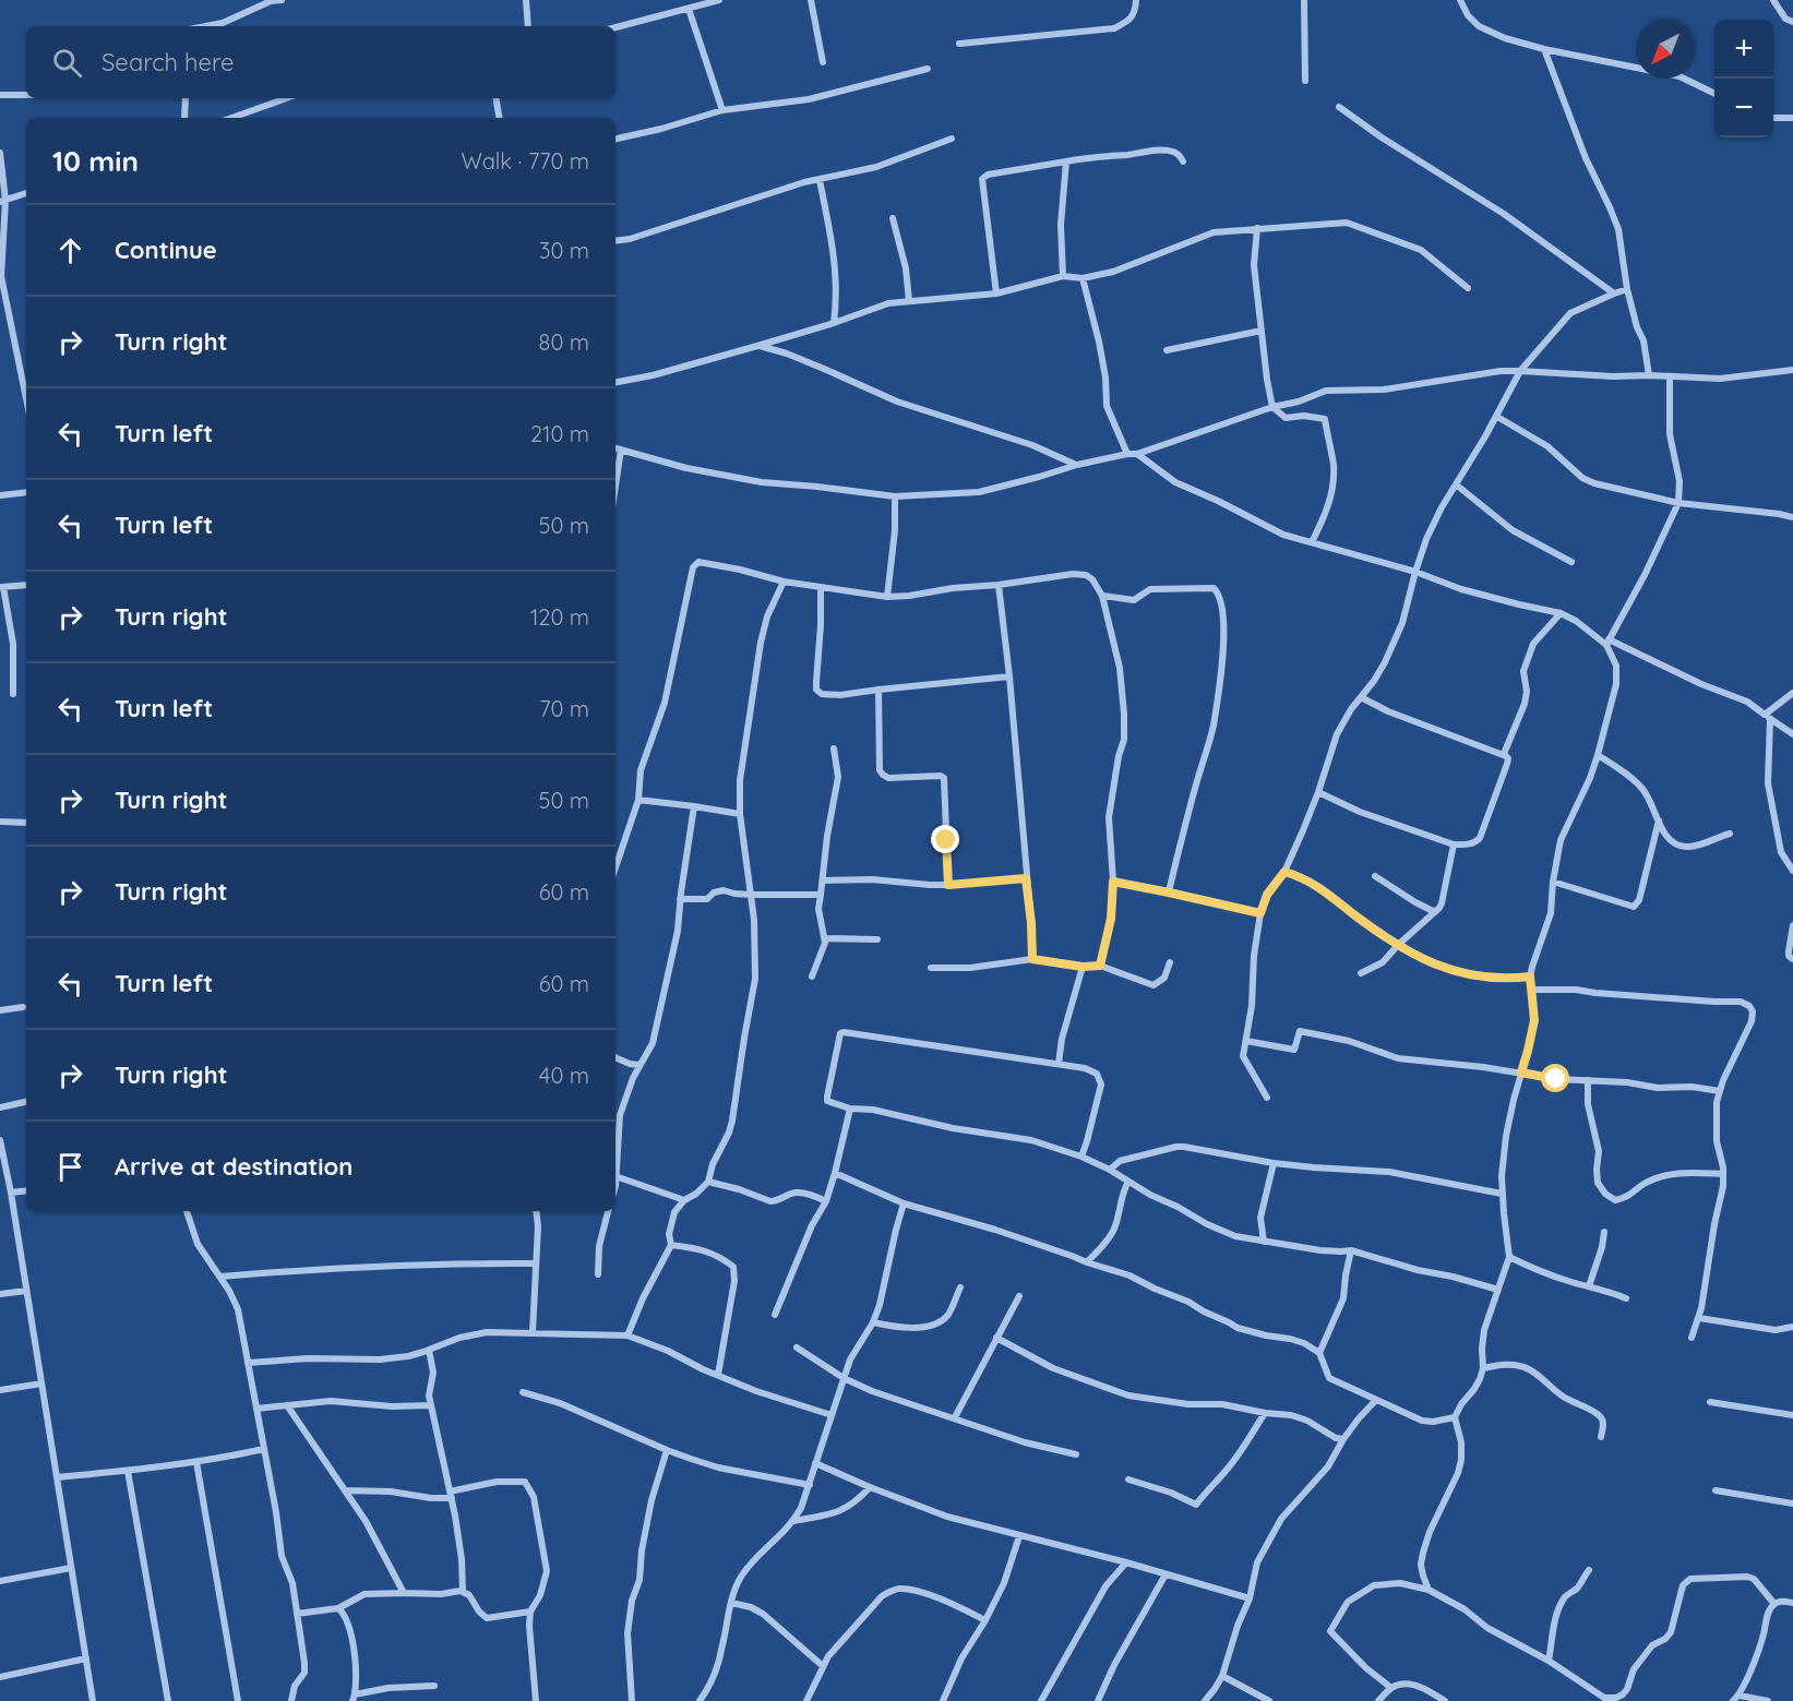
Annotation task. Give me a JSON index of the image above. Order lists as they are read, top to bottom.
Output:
{
  "north": "bottom left",
  "page": {
    "map_buttons": ["+", "−"],
    "search": "Search here",
    "heading": ["10 min", "Walk · 770 m"],
    "list": [
      ["Continue", "30 m"],
      ["Turn right", "80 m"],
      ["Turn left", "210 m"],
      ["Turn left", "50 m"],
      ["Turn right", "120 m"],
      ["Turn left", "70 m"],
      ["Turn right", "50 m"],
      ["Turn right", "60 m"],
      ["Turn left", "60 m"],
      ["Turn right", "40 m"],
      "Arrive at destination"
    ]
  }
}
